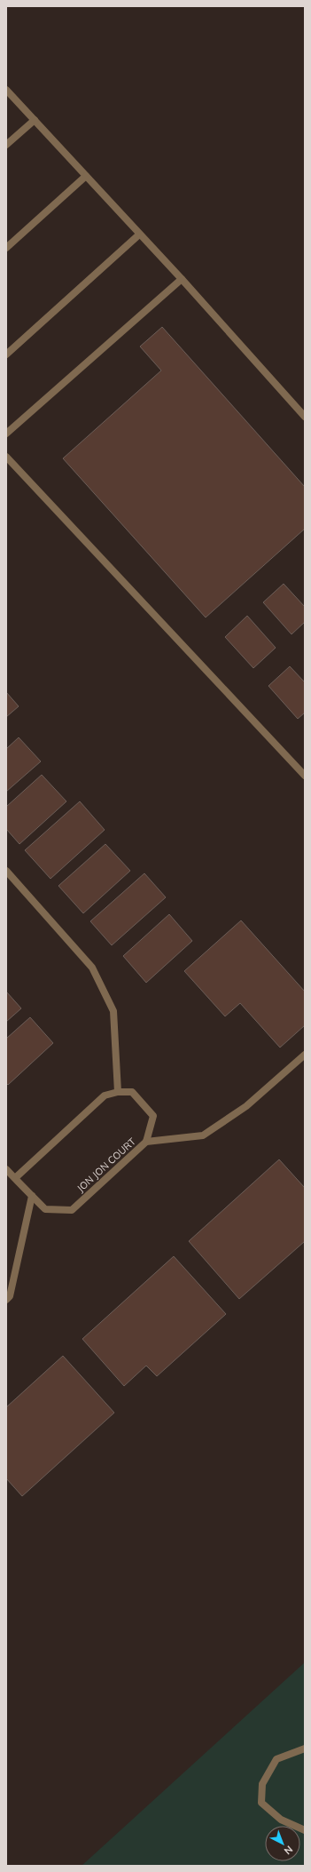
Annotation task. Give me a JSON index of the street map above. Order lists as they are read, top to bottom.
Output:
{
  "streets": {
    "street": ["JON JON COURT"]
  },
  "north": "bottom right"
}
